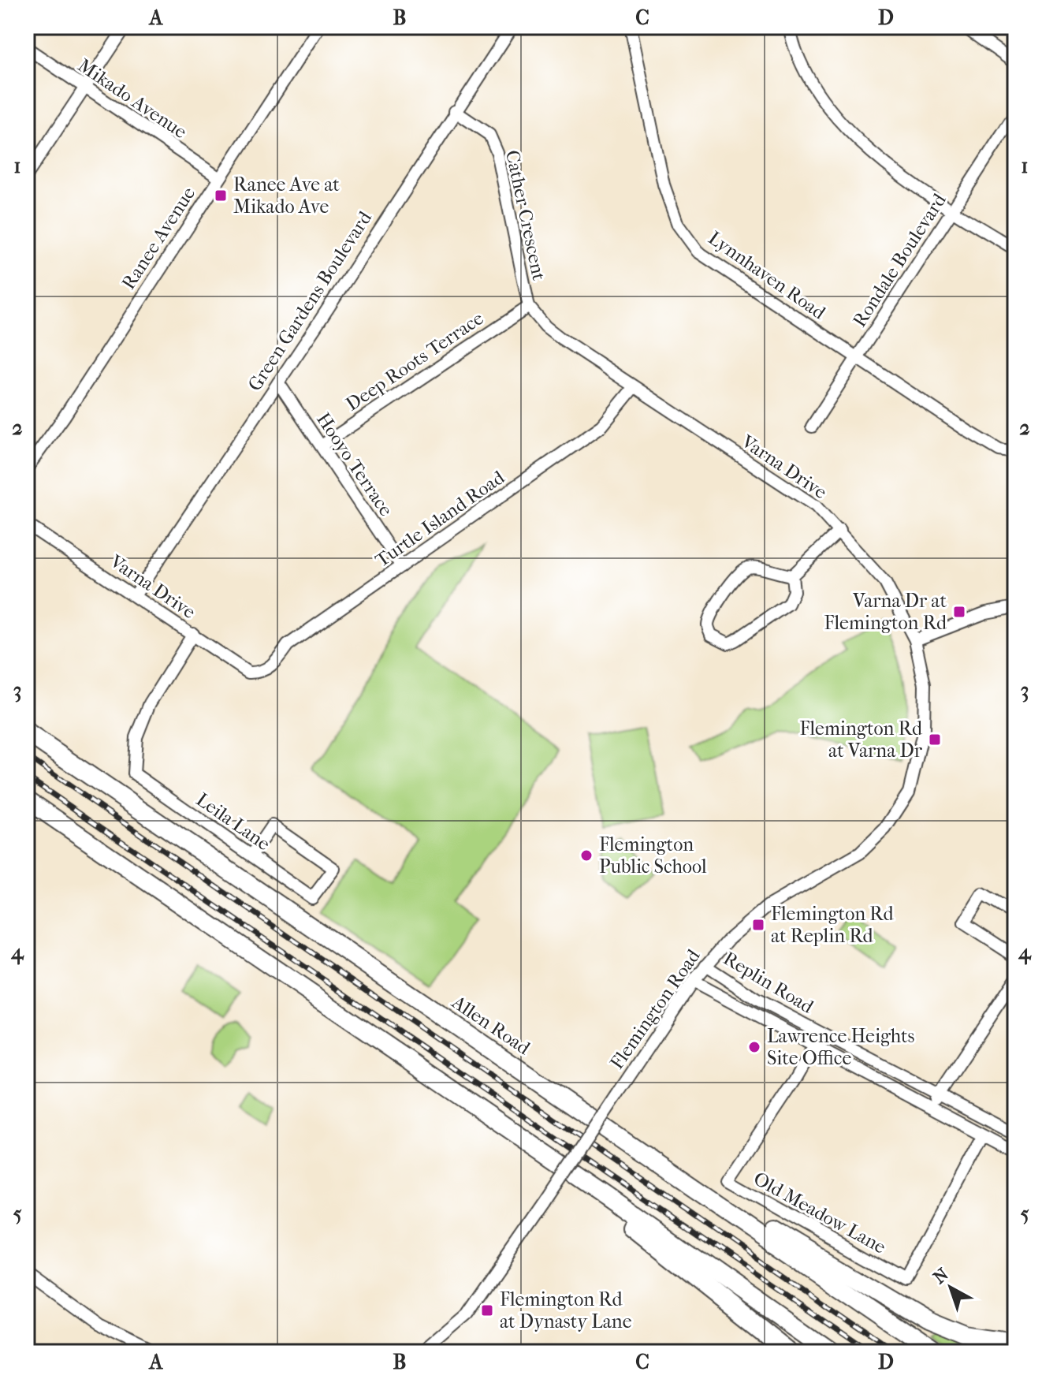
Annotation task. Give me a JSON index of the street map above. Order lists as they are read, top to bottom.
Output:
{
  "streets": {
    "highway": ["Allen Road"],
    "street": [
      "Mikado Avenue",
      "Cather Crescent",
      "Ranee Avenue",
      "Rondale Boulevard",
      "Lynnhaven Road",
      "Green Gardens Boulevard",
      "Deep Roots Terrace",
      "Hooyo Terrace",
      "Varna Drive",
      "Turtle Island Road",
      "Leila Lane",
      "Replin Road",
      "Flemington Road",
      "Old Meadow Lane"
    ]
  },
  "crossings": [
    ["Mikado Avenue", "Ranee Avenue"],
    ["Cather Crescent", "Green Gardens Boulevard"],
    ["Cather Crescent", "Deep Roots Terrace"],
    ["Cather Crescent", "Varna Drive"],
    ["Rondale Boulevard", "Lynnhaven Road"],
    ["Green Gardens Boulevard", "Hooyo Terrace"],
    ["Green Gardens Boulevard", "Varna Drive"],
    ["Deep Roots Terrace", "Hooyo Terrace"],
    ["Deep Roots Terrace", "Varna Drive"],
    ["Hooyo Terrace", "Turtle Island Road"],
    ["Varna Drive", "Turtle Island Road"],
    ["Varna Drive", "Leila Lane"],
    ["Varna Drive", "Flemington Road"],
    ["Replin Road", "Flemington Road"],
    ["Replin Road", "Old Meadow Lane"]
  ],
  "places": {
    "transit": [
      "Ranee Ave at Mikado Ave",
      "Varna Dr at Flemington Rd",
      "Flemington Rd at Varna Dr",
      "Flemington Rd at Replin Rd",
      "Flemington Rd at Dynasty Lane"
    ],
    "other": ["Flemington Public School", "Lawrence Heights Site Office"]
  },
  "north": "top left",
  "grid": {
    "columns": [
      "A",
      "B",
      "C",
      "D"
    ],
    "rows": [
      "1",
      "2",
      "3",
      "4",
      "5"
    ]
  }
}
